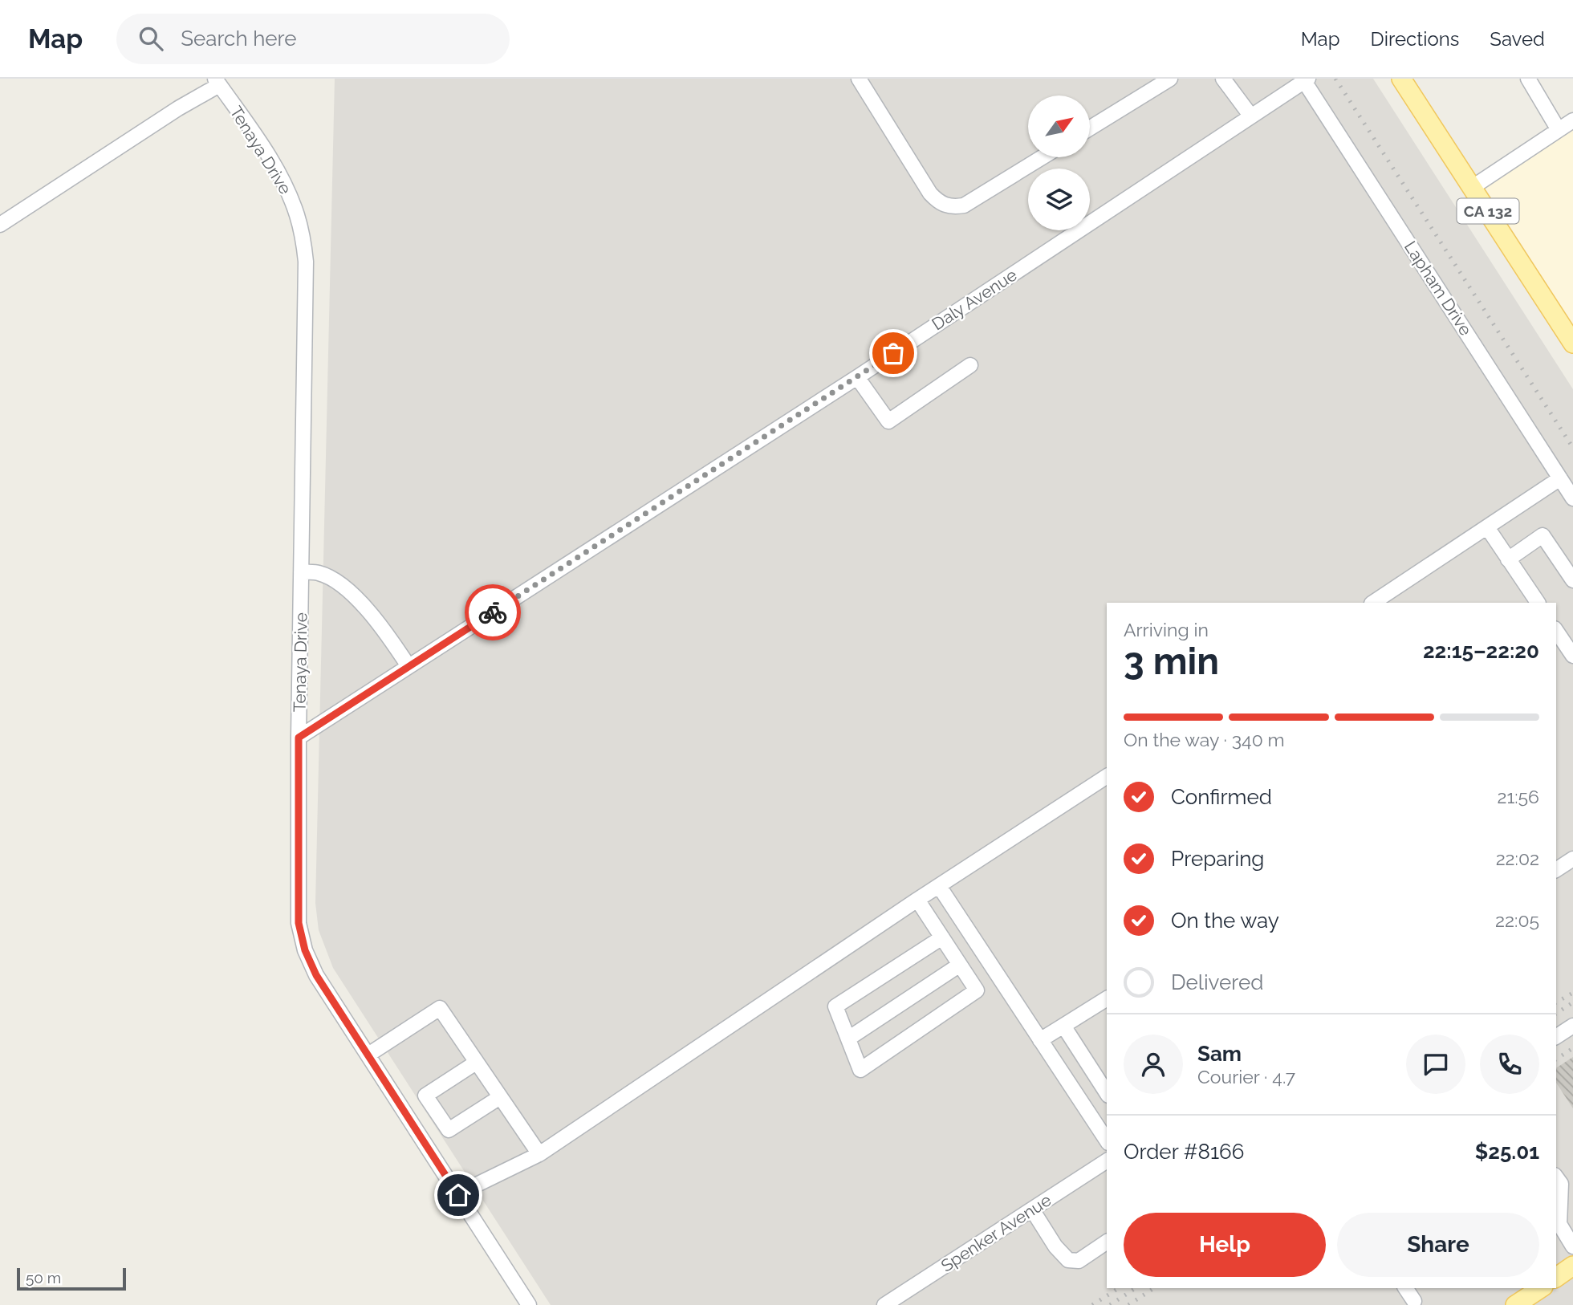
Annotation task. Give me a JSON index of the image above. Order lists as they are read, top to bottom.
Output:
{
  "streets": {
    "main road": ["CA 132"],
    "street": [
      "Tenaya Drive",
      "Lapham Drive",
      "Daly Avenue",
      "Spenker Avenue"
    ]
  },
  "crossings": [
    ["Tenaya Drive", "Daly Avenue"],
    ["Lapham Drive", "Daly Avenue"]
  ],
  "scale_bar": "50 m",
  "north": "top right",
  "page": {
    "header": "Map",
    "search": "Search here",
    "nav": ["Map", "Directions", "Saved"],
    "heading": ["3 min", "Arriving in", "22:15–22:20"],
    "panel": [
      "Sam",
      "Courier · 4.7",
      "Order #8166",
      "$25.01"
    ],
    "bar": "On the way · 340 m",
    "list": [
      ["Confirmed", "21:56"],
      ["Preparing", "22:02"],
      ["On the way", "22:05"],
      "Delivered"
    ],
    "buttons": ["Help", "Share"],
    "scale": "50 m"
  }
}
